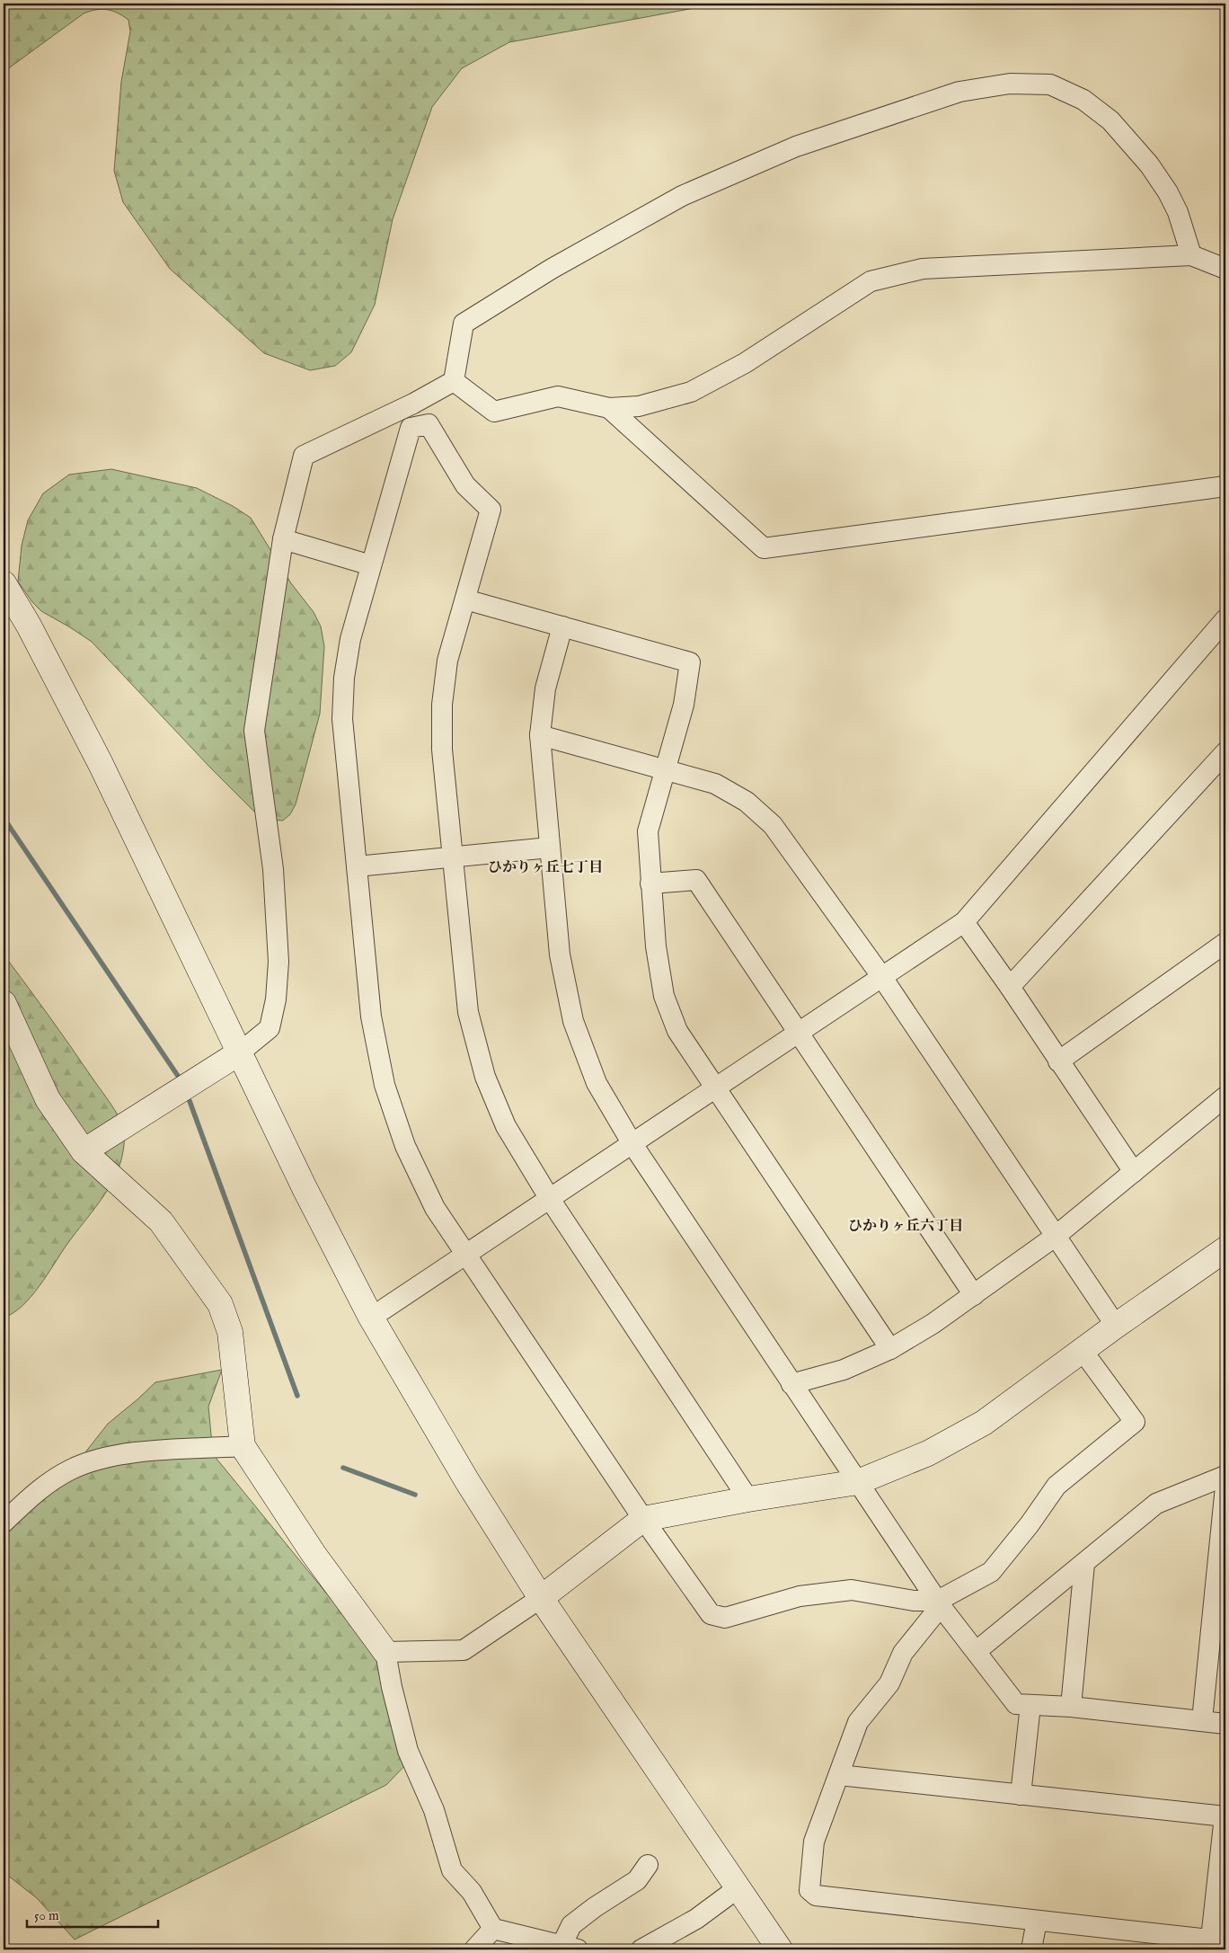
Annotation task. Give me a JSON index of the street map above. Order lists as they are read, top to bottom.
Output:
{
  "districts": ["ひかりヶ丘七丁目", "ひかりヶ丘六丁目"],
  "scale_bar": "50 m"
}
